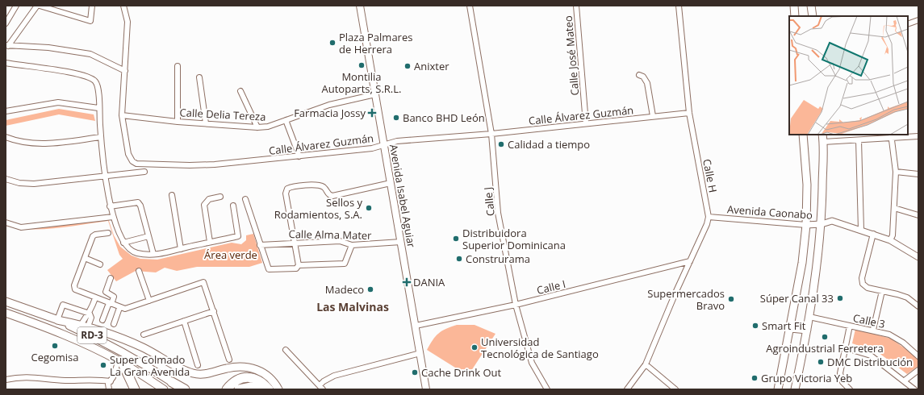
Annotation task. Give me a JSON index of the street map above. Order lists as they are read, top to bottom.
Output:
{
  "streets": {
    "main road": ["Avenida Isabel Aguiar", "RD-3"],
    "street": [
      "Calle José Mateo",
      "Calle Delia Tereza",
      "Calle Álvarez Guzmán",
      "Calle H",
      "Calle J",
      "Avenida Caonabo",
      "Calle Alma Mater",
      "Calle I",
      "Calle 3"
    ]
  },
  "crossings": [
    ["Calle José Mateo", "Calle Álvarez Guzmán"],
    ["Calle Delia Tereza", "Calle Álvarez Guzmán"],
    ["Calle Delia Tereza", "Avenida Isabel Aguiar"],
    ["Calle Álvarez Guzmán", "Calle H"],
    ["Calle Álvarez Guzmán", "Avenida Isabel Aguiar"],
    ["Calle Álvarez Guzmán", "Calle J"],
    ["Calle H", "Avenida Caonabo"],
    ["Calle H", "Calle I"],
    ["Avenida Isabel Aguiar", "Calle Alma Mater"],
    ["Avenida Isabel Aguiar", "Calle I"],
    ["Calle J", "Calle I"]
  ],
  "districts": ["Las Malvinas"],
  "parks": ["Área verde"],
  "places": {
    "other": [
      "Plaza Palmares de Herrera",
      "Montilia Autoparts, S.R.L.",
      "Anixter",
      "Banco BHD León",
      "Calidad a tiempo",
      "Sellos y Rodamientos, S.A.",
      "Distribuidora Superior Dominicana",
      "Construrama",
      "Madeco",
      "Súper Canal 33",
      "Supermercados Bravo",
      "Smart Fit",
      "Agroindustrial Ferretera",
      "Cegomisa",
      "Universidad Tecnológica de Santiago",
      "DMC Distribución",
      "Super Colmado La Gran Avenida",
      "Cache Drink Out",
      "Grupo Victoria Yeb"
    ],
    "health": ["Farmacia Jossy", "DANIA"]
  }
}
